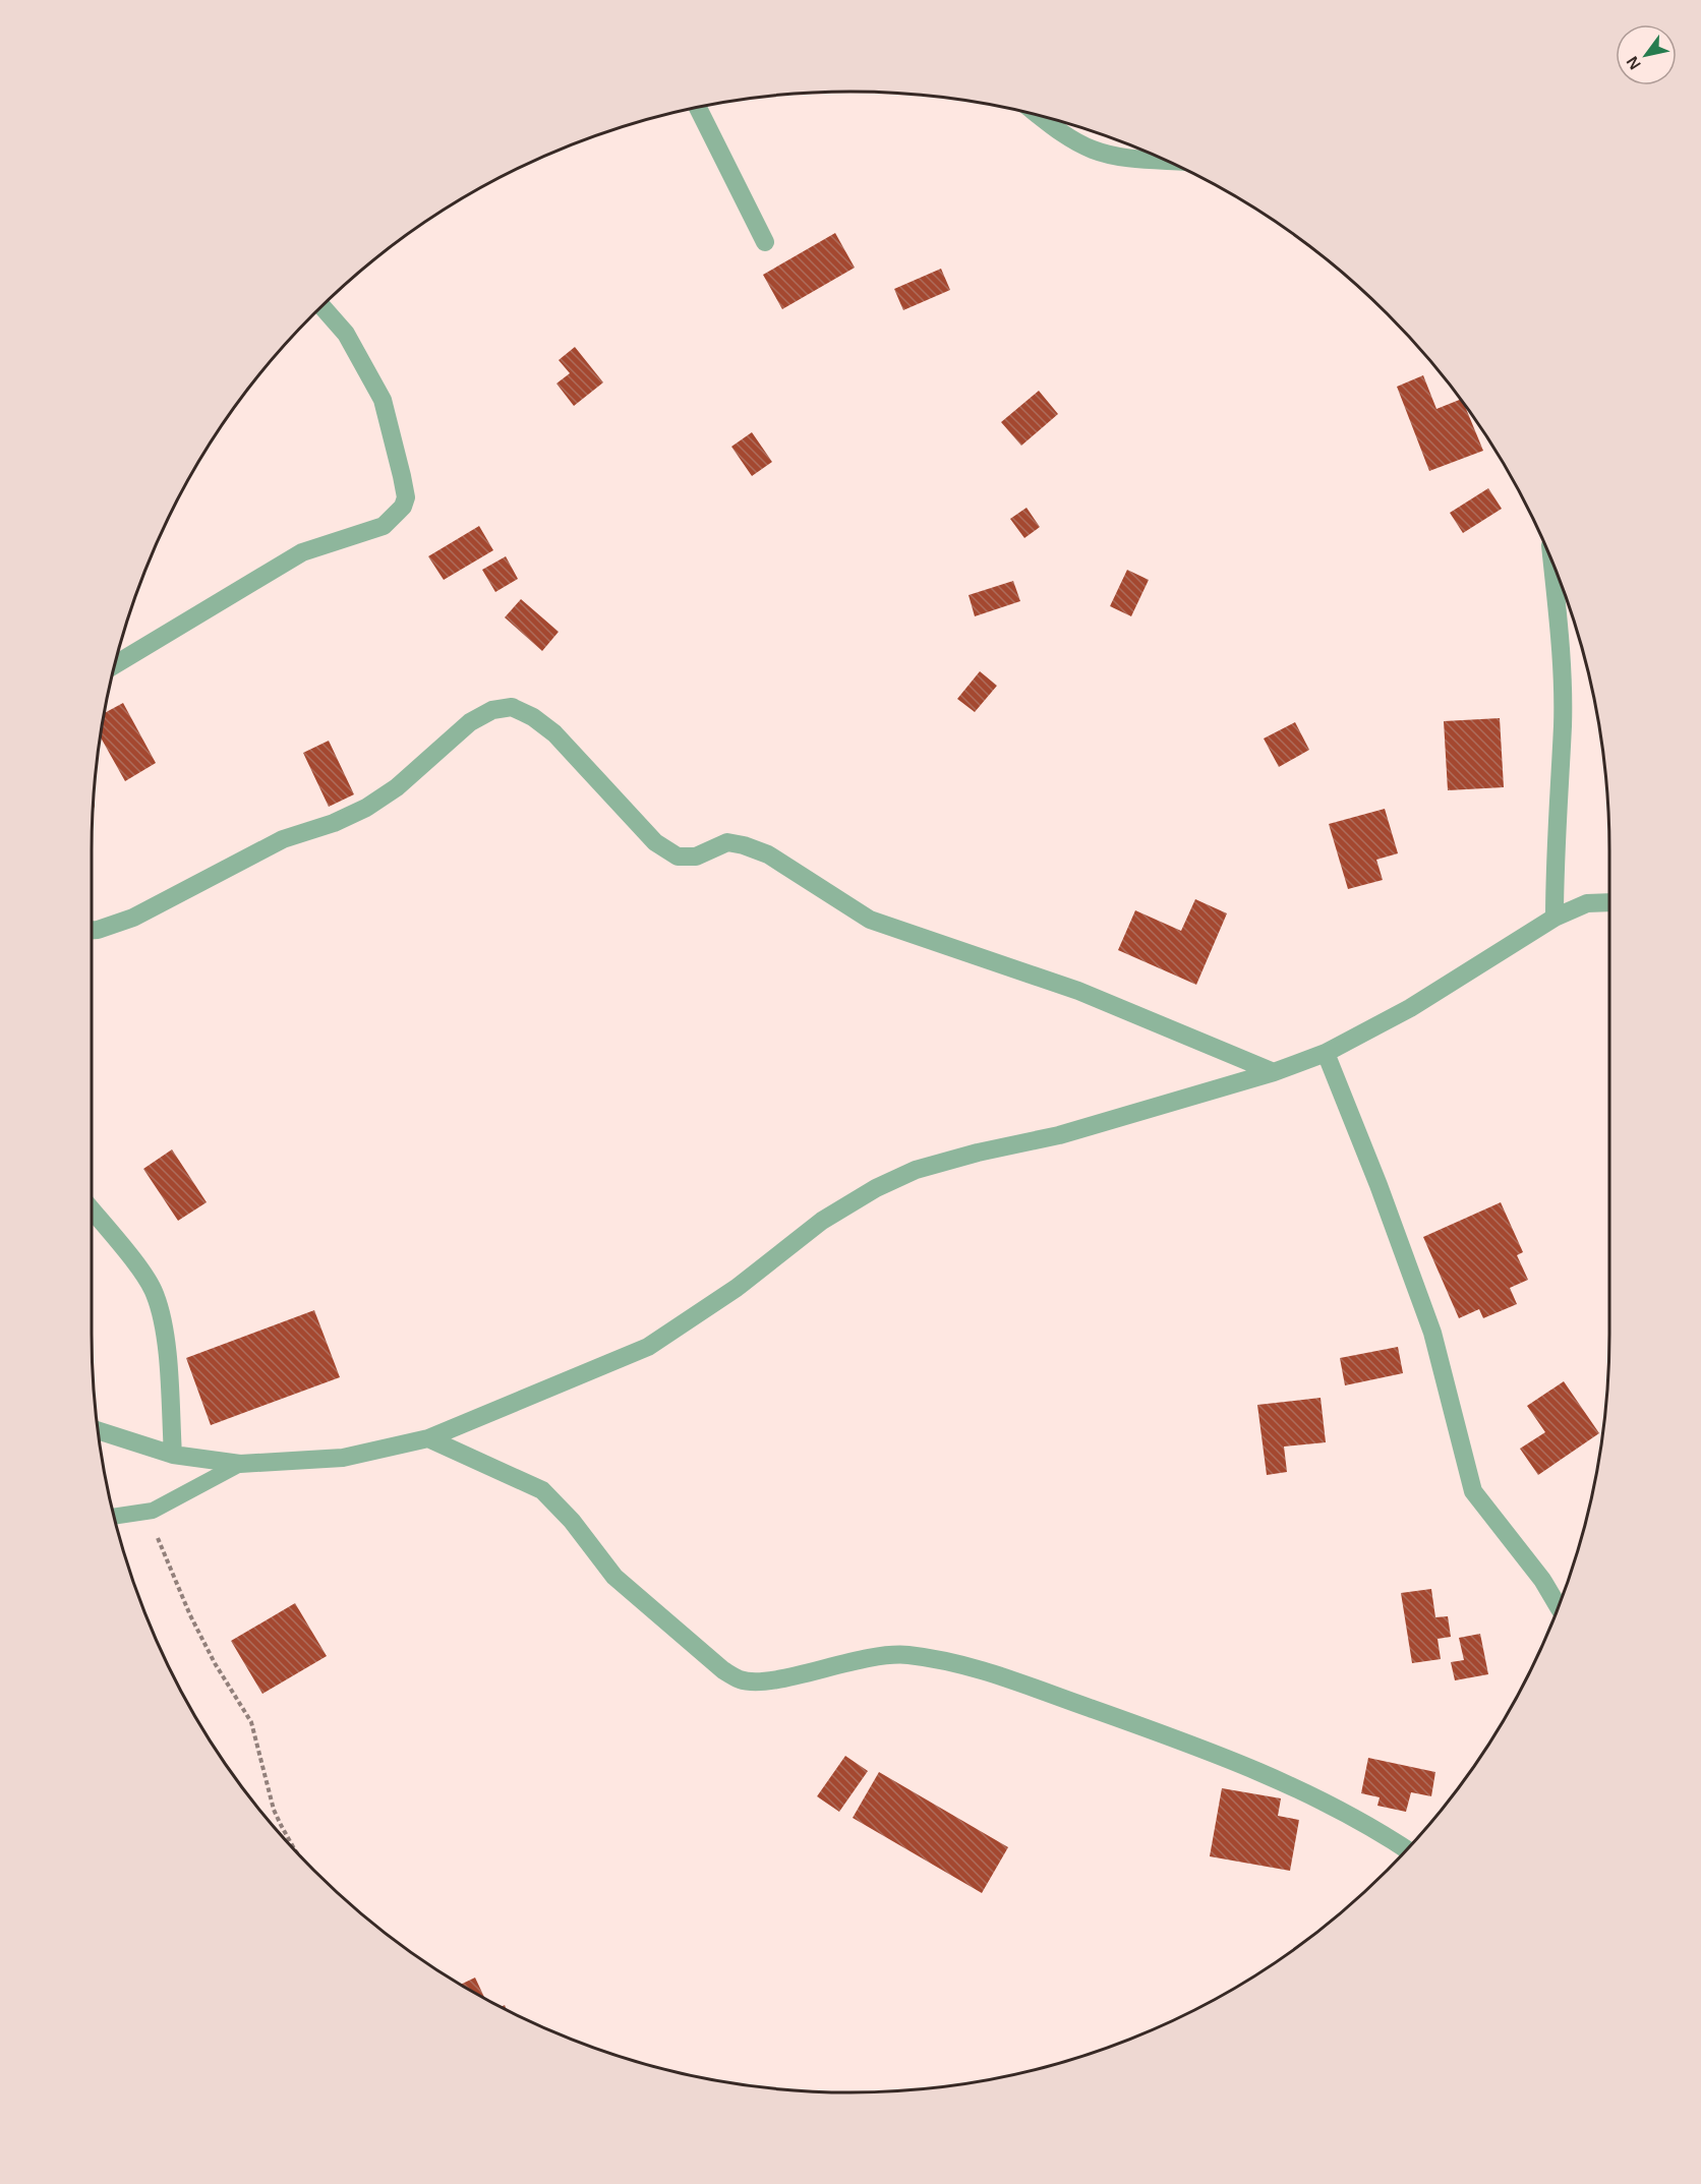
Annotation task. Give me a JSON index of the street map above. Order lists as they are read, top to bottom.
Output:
{
  "north": "bottom left"
}
